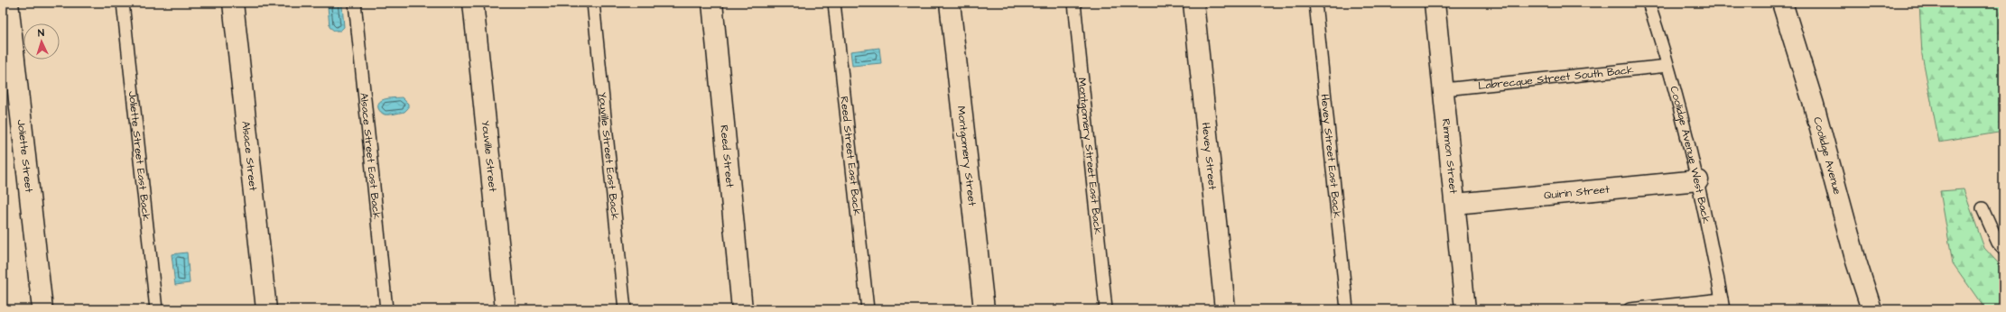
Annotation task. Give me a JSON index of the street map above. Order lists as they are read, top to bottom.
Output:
{
  "streets": {
    "street": [
      "Joliette Street",
      "Alsace Street",
      "Youville Street",
      "Reed Street",
      "Montgomery Street",
      "Hevey Street",
      "Rimmon Street",
      "Coolidge Avenue",
      "Quirin Street"
    ],
    "lane": [
      "Labrecque Street South Back",
      "Coolidge Avenue West Back",
      "Joliette Street East Back",
      "Alsace Street East Back",
      "Youville Street East Back",
      "Reed Street East Back",
      "Montgomery Street East Back",
      "Hevey Street East Back"
    ]
  },
  "crossings": [
    ["Labrecque Street South Back", "Coolidge Avenue West Back"],
    ["Labrecque Street South Back", "Rimmon Street"],
    ["Coolidge Avenue West Back", "Quirin Street"],
    ["Rimmon Street", "Quirin Street"]
  ],
  "north": "top"
}
